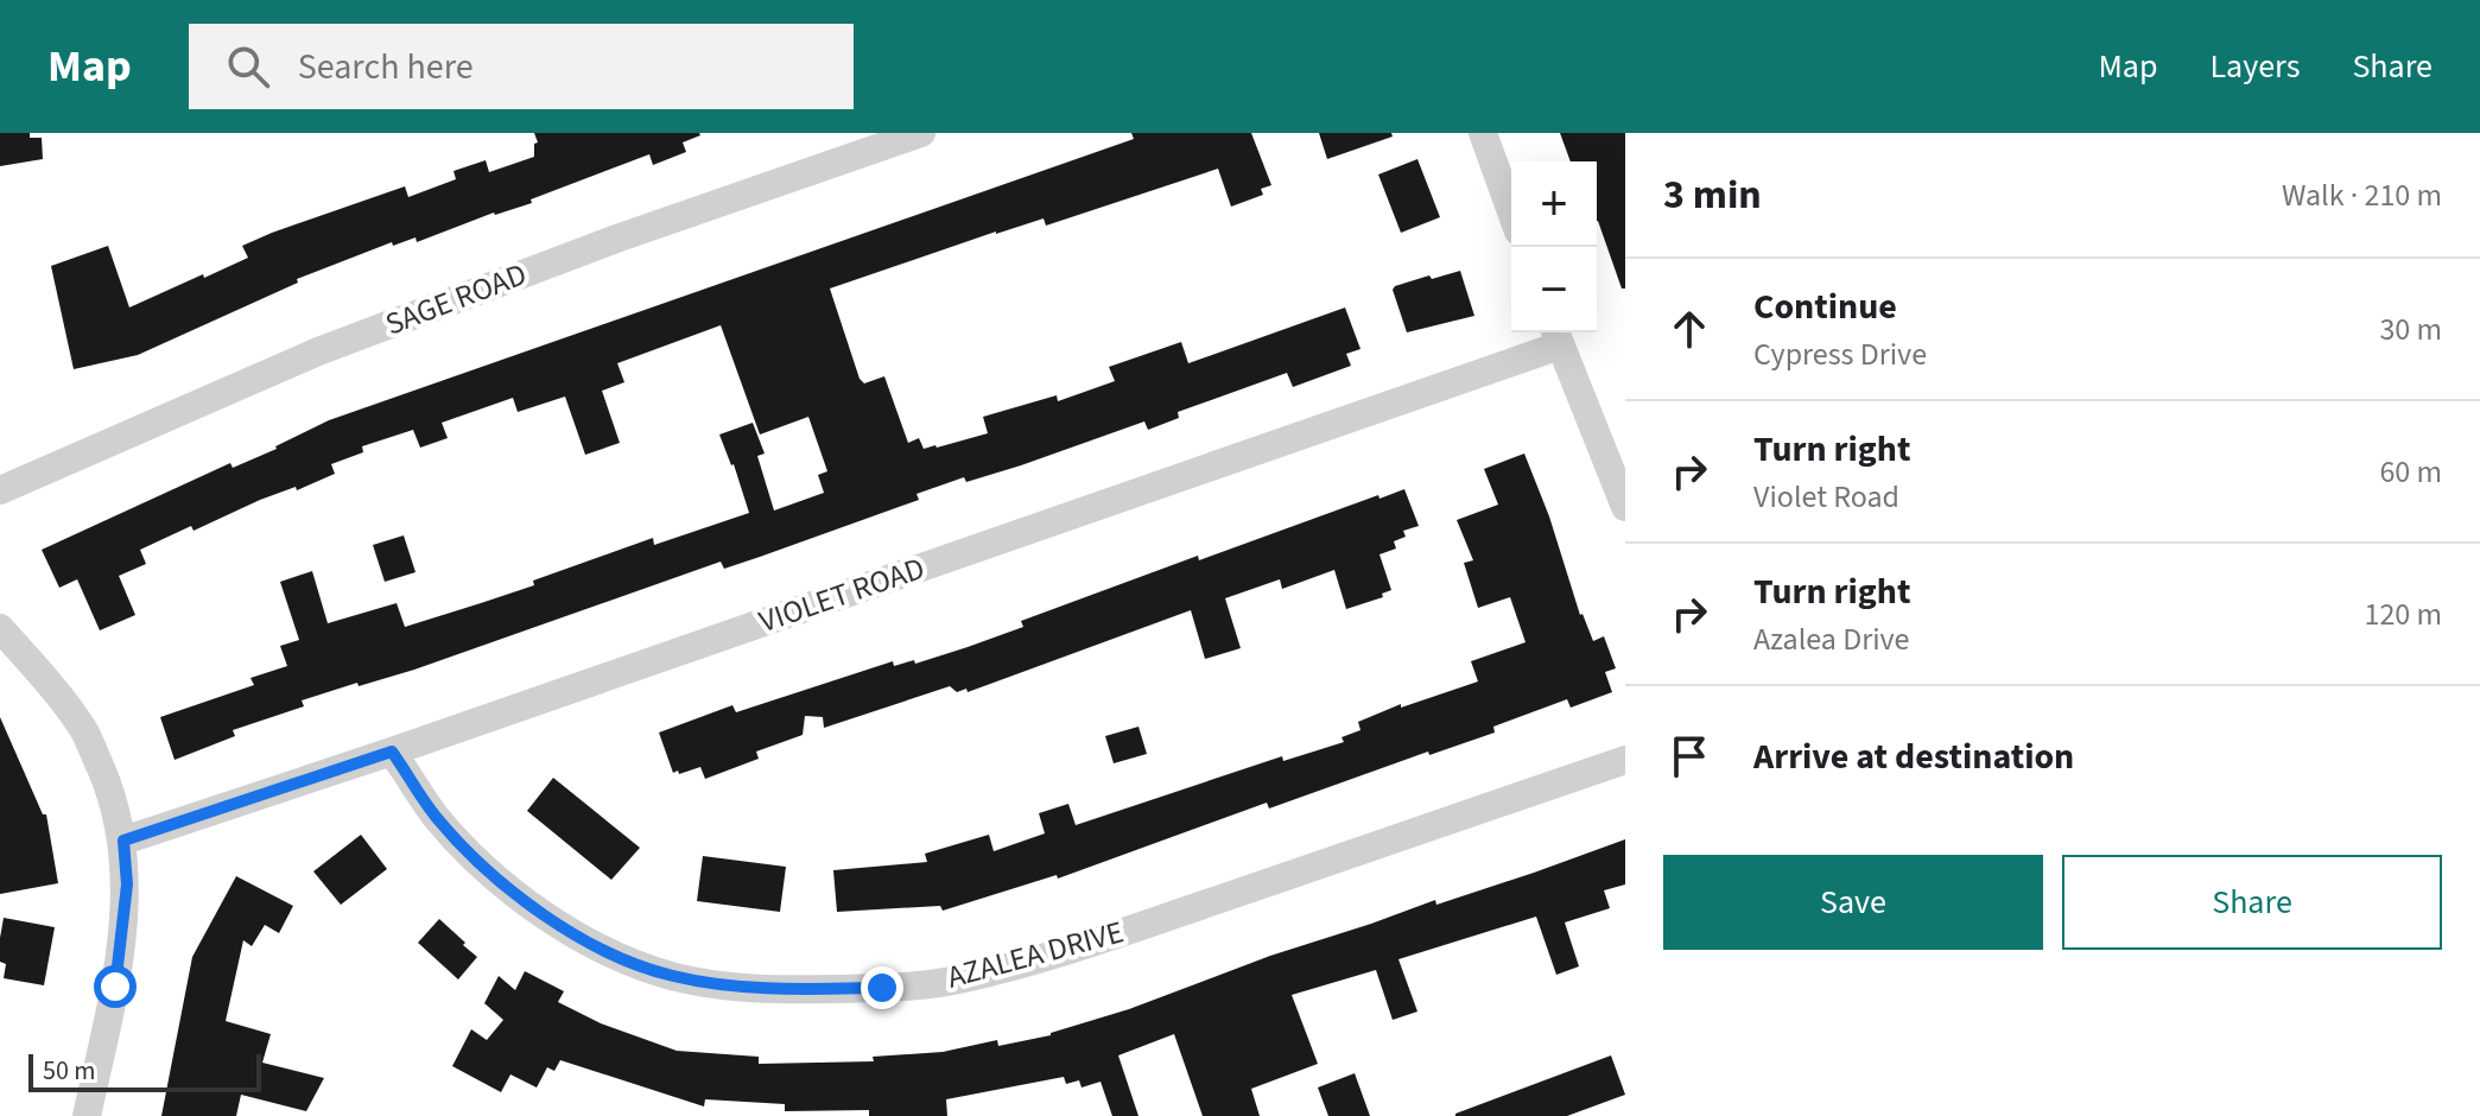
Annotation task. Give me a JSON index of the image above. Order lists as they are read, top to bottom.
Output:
{
  "streets": {
    "street": ["SAGE ROAD", "VIOLET ROAD", "AZALEA DRIVE"]
  },
  "crossings": [
    ["VIOLET ROAD", "AZALEA DRIVE"]
  ],
  "scale_bar": "50 m",
  "page": {
    "header": "Map",
    "search": "Search here",
    "nav": ["Map", "Layers", "Share"],
    "heading": ["3 min", "Walk · 210 m"],
    "map_buttons": ["+", "−"],
    "list": [
      ["Continue", "Cypress Drive", "30 m"],
      ["Turn right", "Violet Road", "60 m"],
      ["Turn right", "Azalea Drive", "120 m"],
      "Arrive at destination"
    ],
    "buttons": ["Save", "Share"],
    "scale": "50 m"
  }
}
